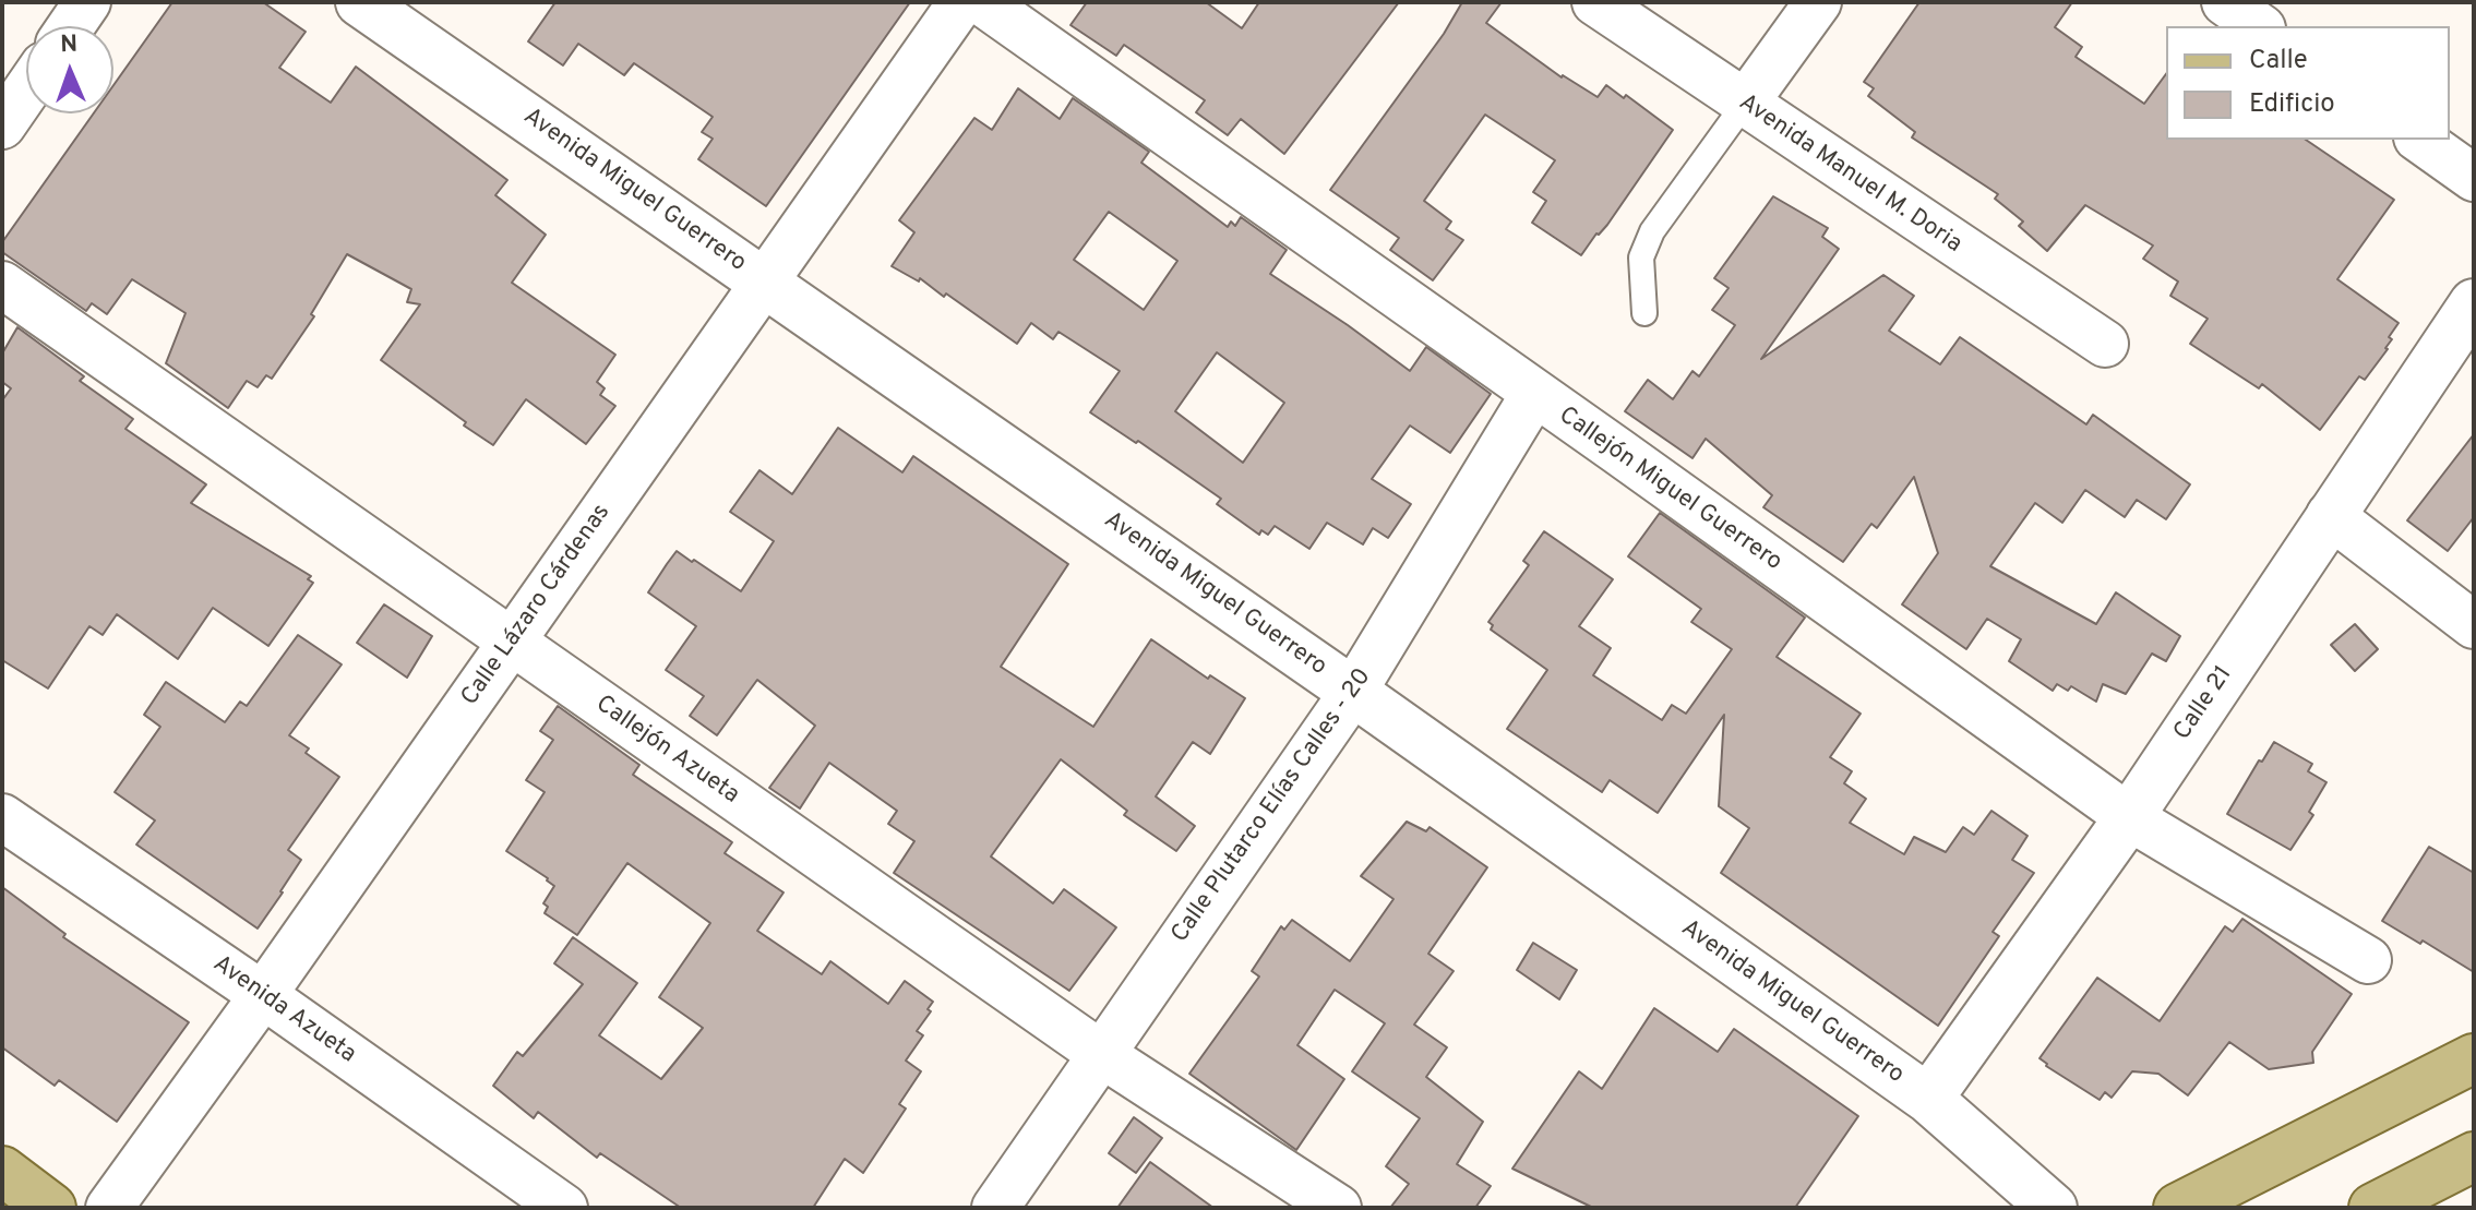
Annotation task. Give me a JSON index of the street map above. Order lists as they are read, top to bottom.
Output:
{
  "streets": {
    "street": [
      "Avenida Manuel M. Doria",
      "Avenida Miguel Guerrero",
      "Callejón Miguel Guerrero",
      "Calle Lázaro Cárdenas",
      "Calle 21",
      "Callejón Azueta",
      "Calle Plutarco Elías Calles - 20",
      "Avenida Azueta"
    ]
  },
  "crossings": [
    ["Avenida Miguel Guerrero", "Calle Lázaro Cárdenas"],
    ["Avenida Miguel Guerrero", "Calle 21"],
    ["Avenida Miguel Guerrero", "Calle Plutarco Elías Calles - 20"],
    ["Callejón Miguel Guerrero", "Calle 21"],
    ["Callejón Miguel Guerrero", "Calle Plutarco Elías Calles - 20"],
    ["Calle Lázaro Cárdenas", "Callejón Azueta"],
    ["Calle Lázaro Cárdenas", "Avenida Azueta"],
    ["Callejón Azueta", "Calle Plutarco Elías Calles - 20"]
  ],
  "legend": ["Calle", "Edificio"],
  "north": "top"
}
